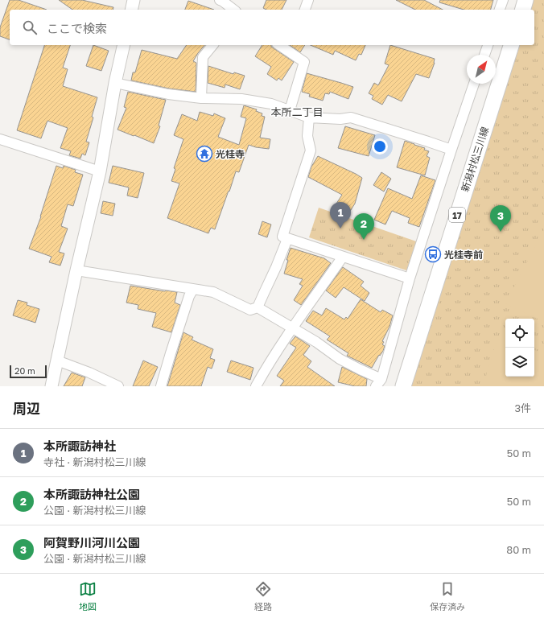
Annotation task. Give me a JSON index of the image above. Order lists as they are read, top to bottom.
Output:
{
  "streets": {
    "main road": ["新潟村松三川線", "17"]
  },
  "districts": ["本所二丁目"],
  "places": {
    "temple": ["光桂寺"],
    "bus stop": ["光桂寺前"]
  },
  "scale_bar": "20 m",
  "north": "top right",
  "page": {
    "search": "ここで検索",
    "pins": ["1", "3", "2"],
    "scale": "20 m",
    "heading": ["周辺", "3件"],
    "list": [
      {
        "mark": "1",
        "name": "本所諏訪神社",
        "note": "寺社 · 新潟村松三川線",
        "value": "50 m"
      },
      {
        "mark": "2",
        "name": "本所諏訪神社公園",
        "note": "公園 · 新潟村松三川線",
        "value": "50 m"
      },
      {
        "mark": "3",
        "name": "阿賀野川河川公園",
        "note": "公園 · 新潟村松三川線",
        "value": "80 m"
      }
    ],
    "nav": ["地図", "経路", "保存済み"]
  }
}
